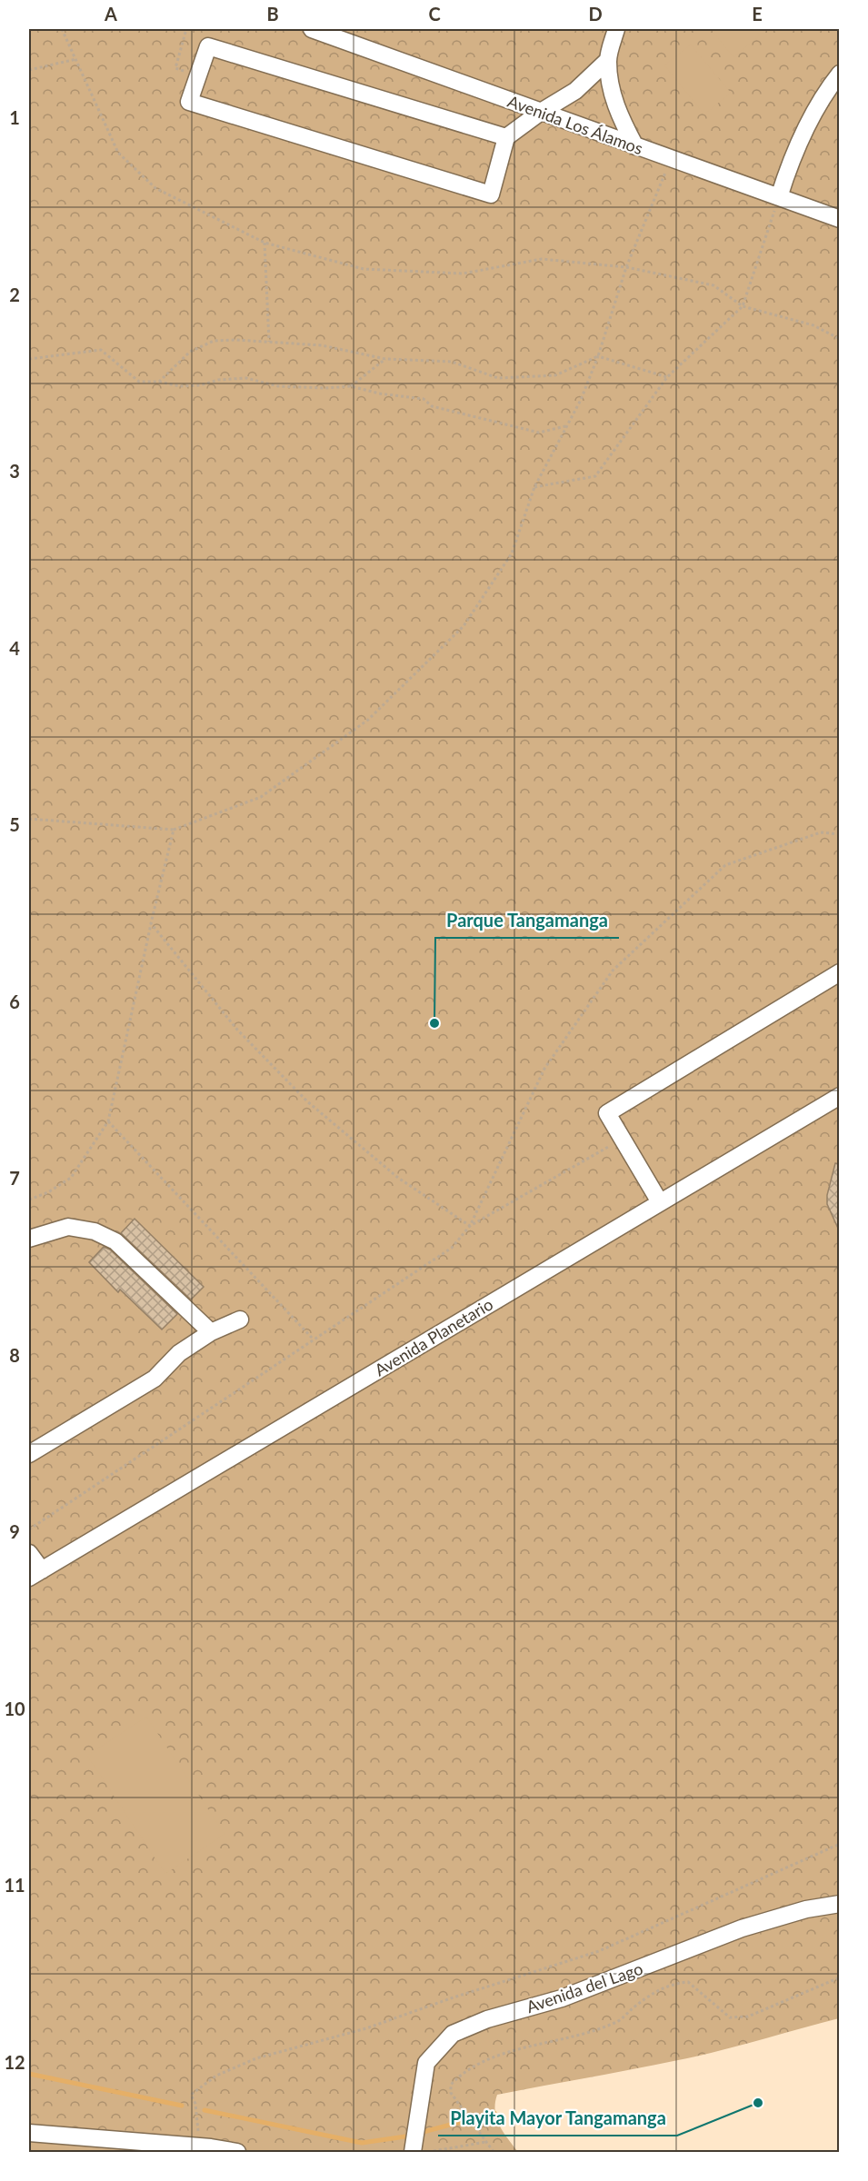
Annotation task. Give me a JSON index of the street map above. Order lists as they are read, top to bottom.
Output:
{
  "streets": {
    "street": ["Avenida Los Álamos", "Avenida Planetario", "Avenida del Lago"]
  },
  "places": ["Parque Tangamanga", "Playita Mayor Tangamanga"],
  "grid": {
    "columns": [
      "A",
      "B",
      "C",
      "D",
      "E"
    ],
    "rows": [
      "1",
      "2",
      "3",
      "4",
      "5",
      "6",
      "7",
      "8",
      "9",
      "10",
      "11",
      "12"
    ]
  }
}
